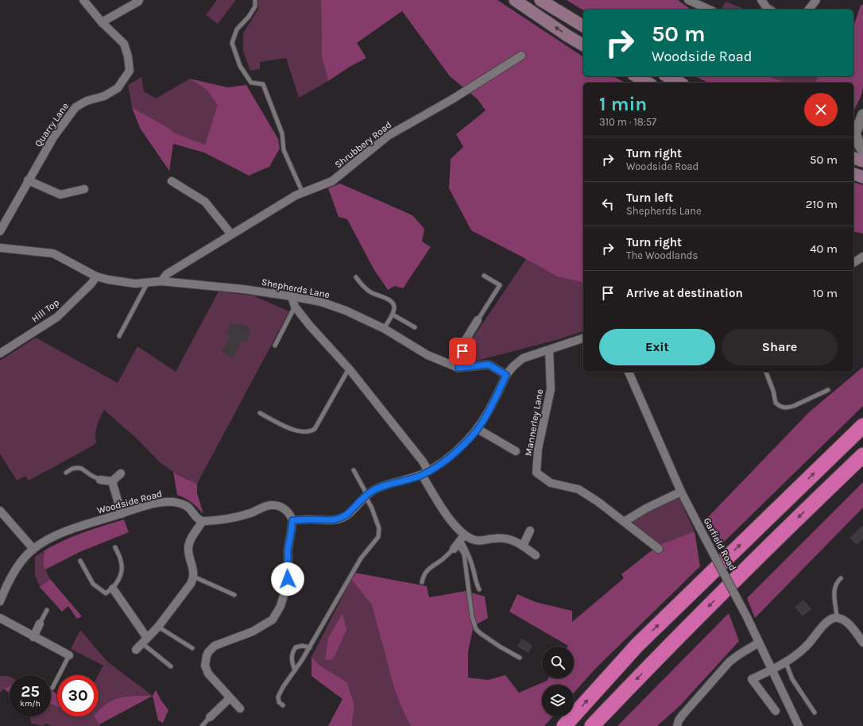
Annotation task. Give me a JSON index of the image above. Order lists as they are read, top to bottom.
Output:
{
  "streets": {
    "street": [
      "Quarry Lane",
      "Shrubbery Road",
      "Shepherds Lane",
      "Hill Top",
      "Mannerley Lane",
      "Woodside Road",
      "Garfield Road"
    ]
  },
  "crossings": [
    ["Shrubbery Road", "Shepherds Lane"],
    ["Shepherds Lane", "Hill Top"]
  ],
  "page": {
    "turn": ["50 m", "Woodside Road"],
    "heading": ["1 min", "310 m · 18:57"],
    "list": [
      {
        "name": "Turn right",
        "note": "Woodside Road",
        "value": "50 m"
      },
      {
        "name": "Turn left",
        "note": "Shepherds Lane",
        "value": "210 m"
      },
      {
        "name": "Turn right",
        "note": "The Woodlands",
        "value": "40 m"
      },
      {
        "name": "Arrive at destination",
        "value": "10 m"
      }
    ],
    "buttons": ["Exit", "Share"],
    "speed": "25 km/h",
    "limit": "30"
  }
}
